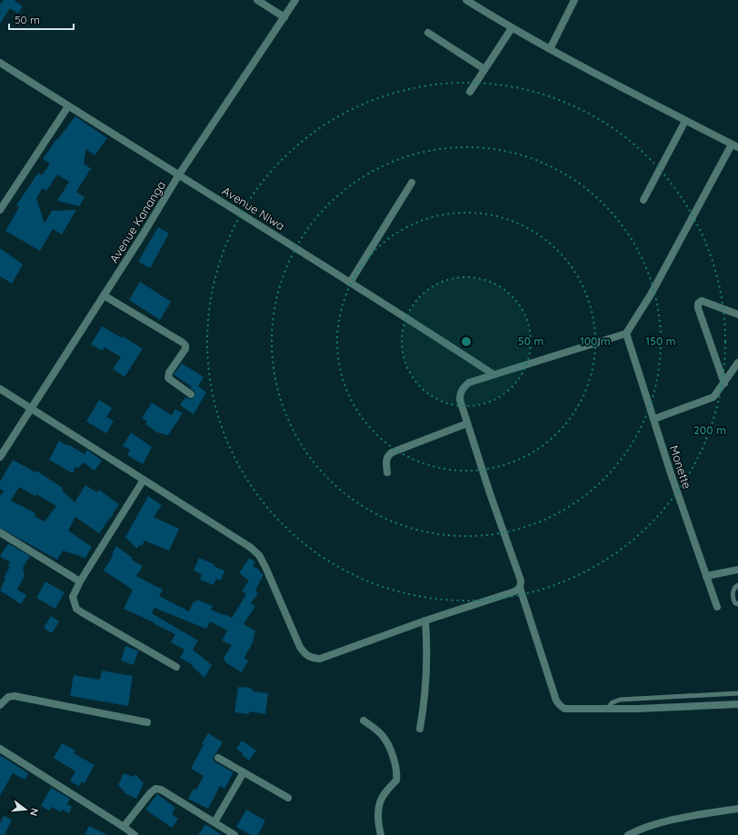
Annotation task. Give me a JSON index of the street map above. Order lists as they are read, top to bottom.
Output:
{
  "streets": {
    "street": ["Avenue Niwa", "Avenue Kananga", "Monette"]
  },
  "crossings": [
    ["Avenue Niwa", "Avenue Kananga"]
  ],
  "scale_bar": "50 m",
  "north": "right",
  "rings": [
    "50 m",
    "100 m",
    "150 m",
    "200 m"
  ]
}
